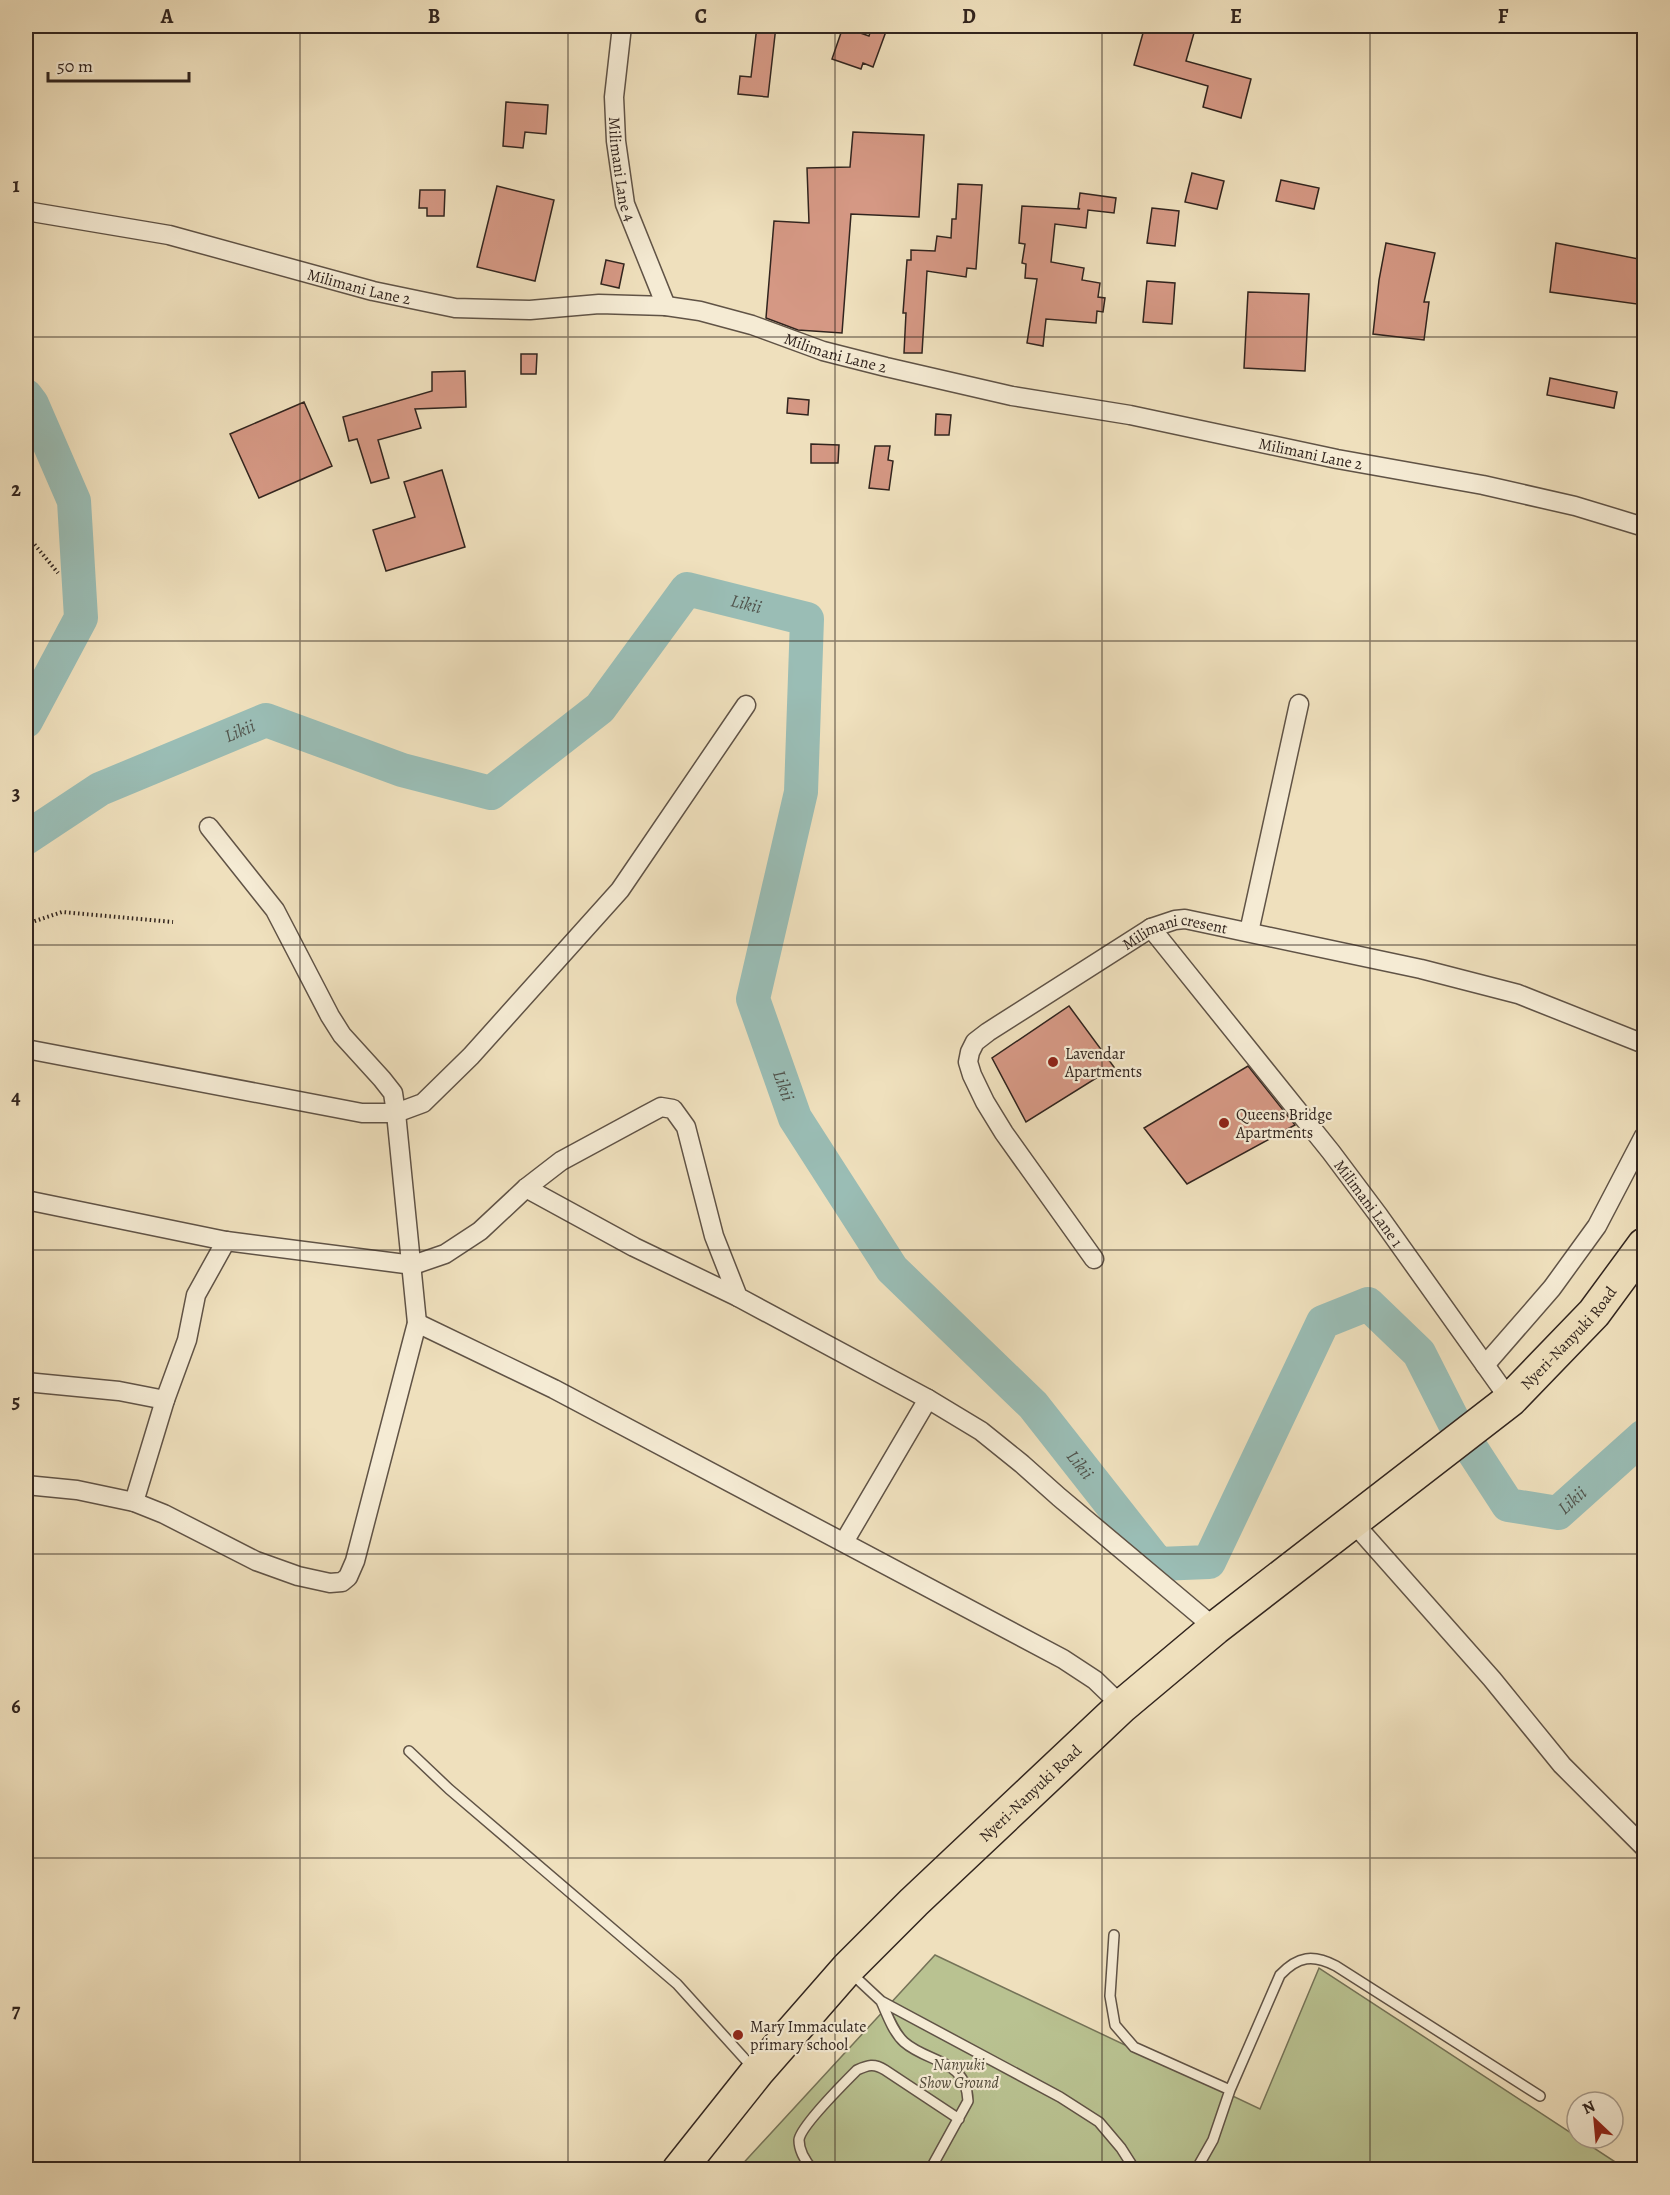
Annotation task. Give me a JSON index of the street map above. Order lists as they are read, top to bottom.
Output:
{
  "streets": {
    "highway": ["Nyeri-Nanyuki Road"],
    "street": [
      "Milimani Lane 4",
      "Milimani Lane 2",
      "Milimani cresent",
      "Milimani Lane 1"
    ]
  },
  "crossings": [
    ["Milimani Lane 4", "Milimani Lane 2"],
    ["Milimani cresent", "Milimani Lane 1"],
    ["Milimani Lane 1", "Nyeri-Nanyuki Road"]
  ],
  "water": ["Likii"],
  "parks": ["Nanyuki Show Ground"],
  "places": ["Lavendar Apartments", "Queens Bridge Apartments", "Mary Immaculate primary school"],
  "scale_bar": "50 m",
  "north": "top left",
  "grid": {
    "columns": [
      "A",
      "B",
      "C",
      "D",
      "E",
      "F"
    ],
    "rows": [
      "1",
      "2",
      "3",
      "4",
      "5",
      "6",
      "7"
    ]
  }
}
